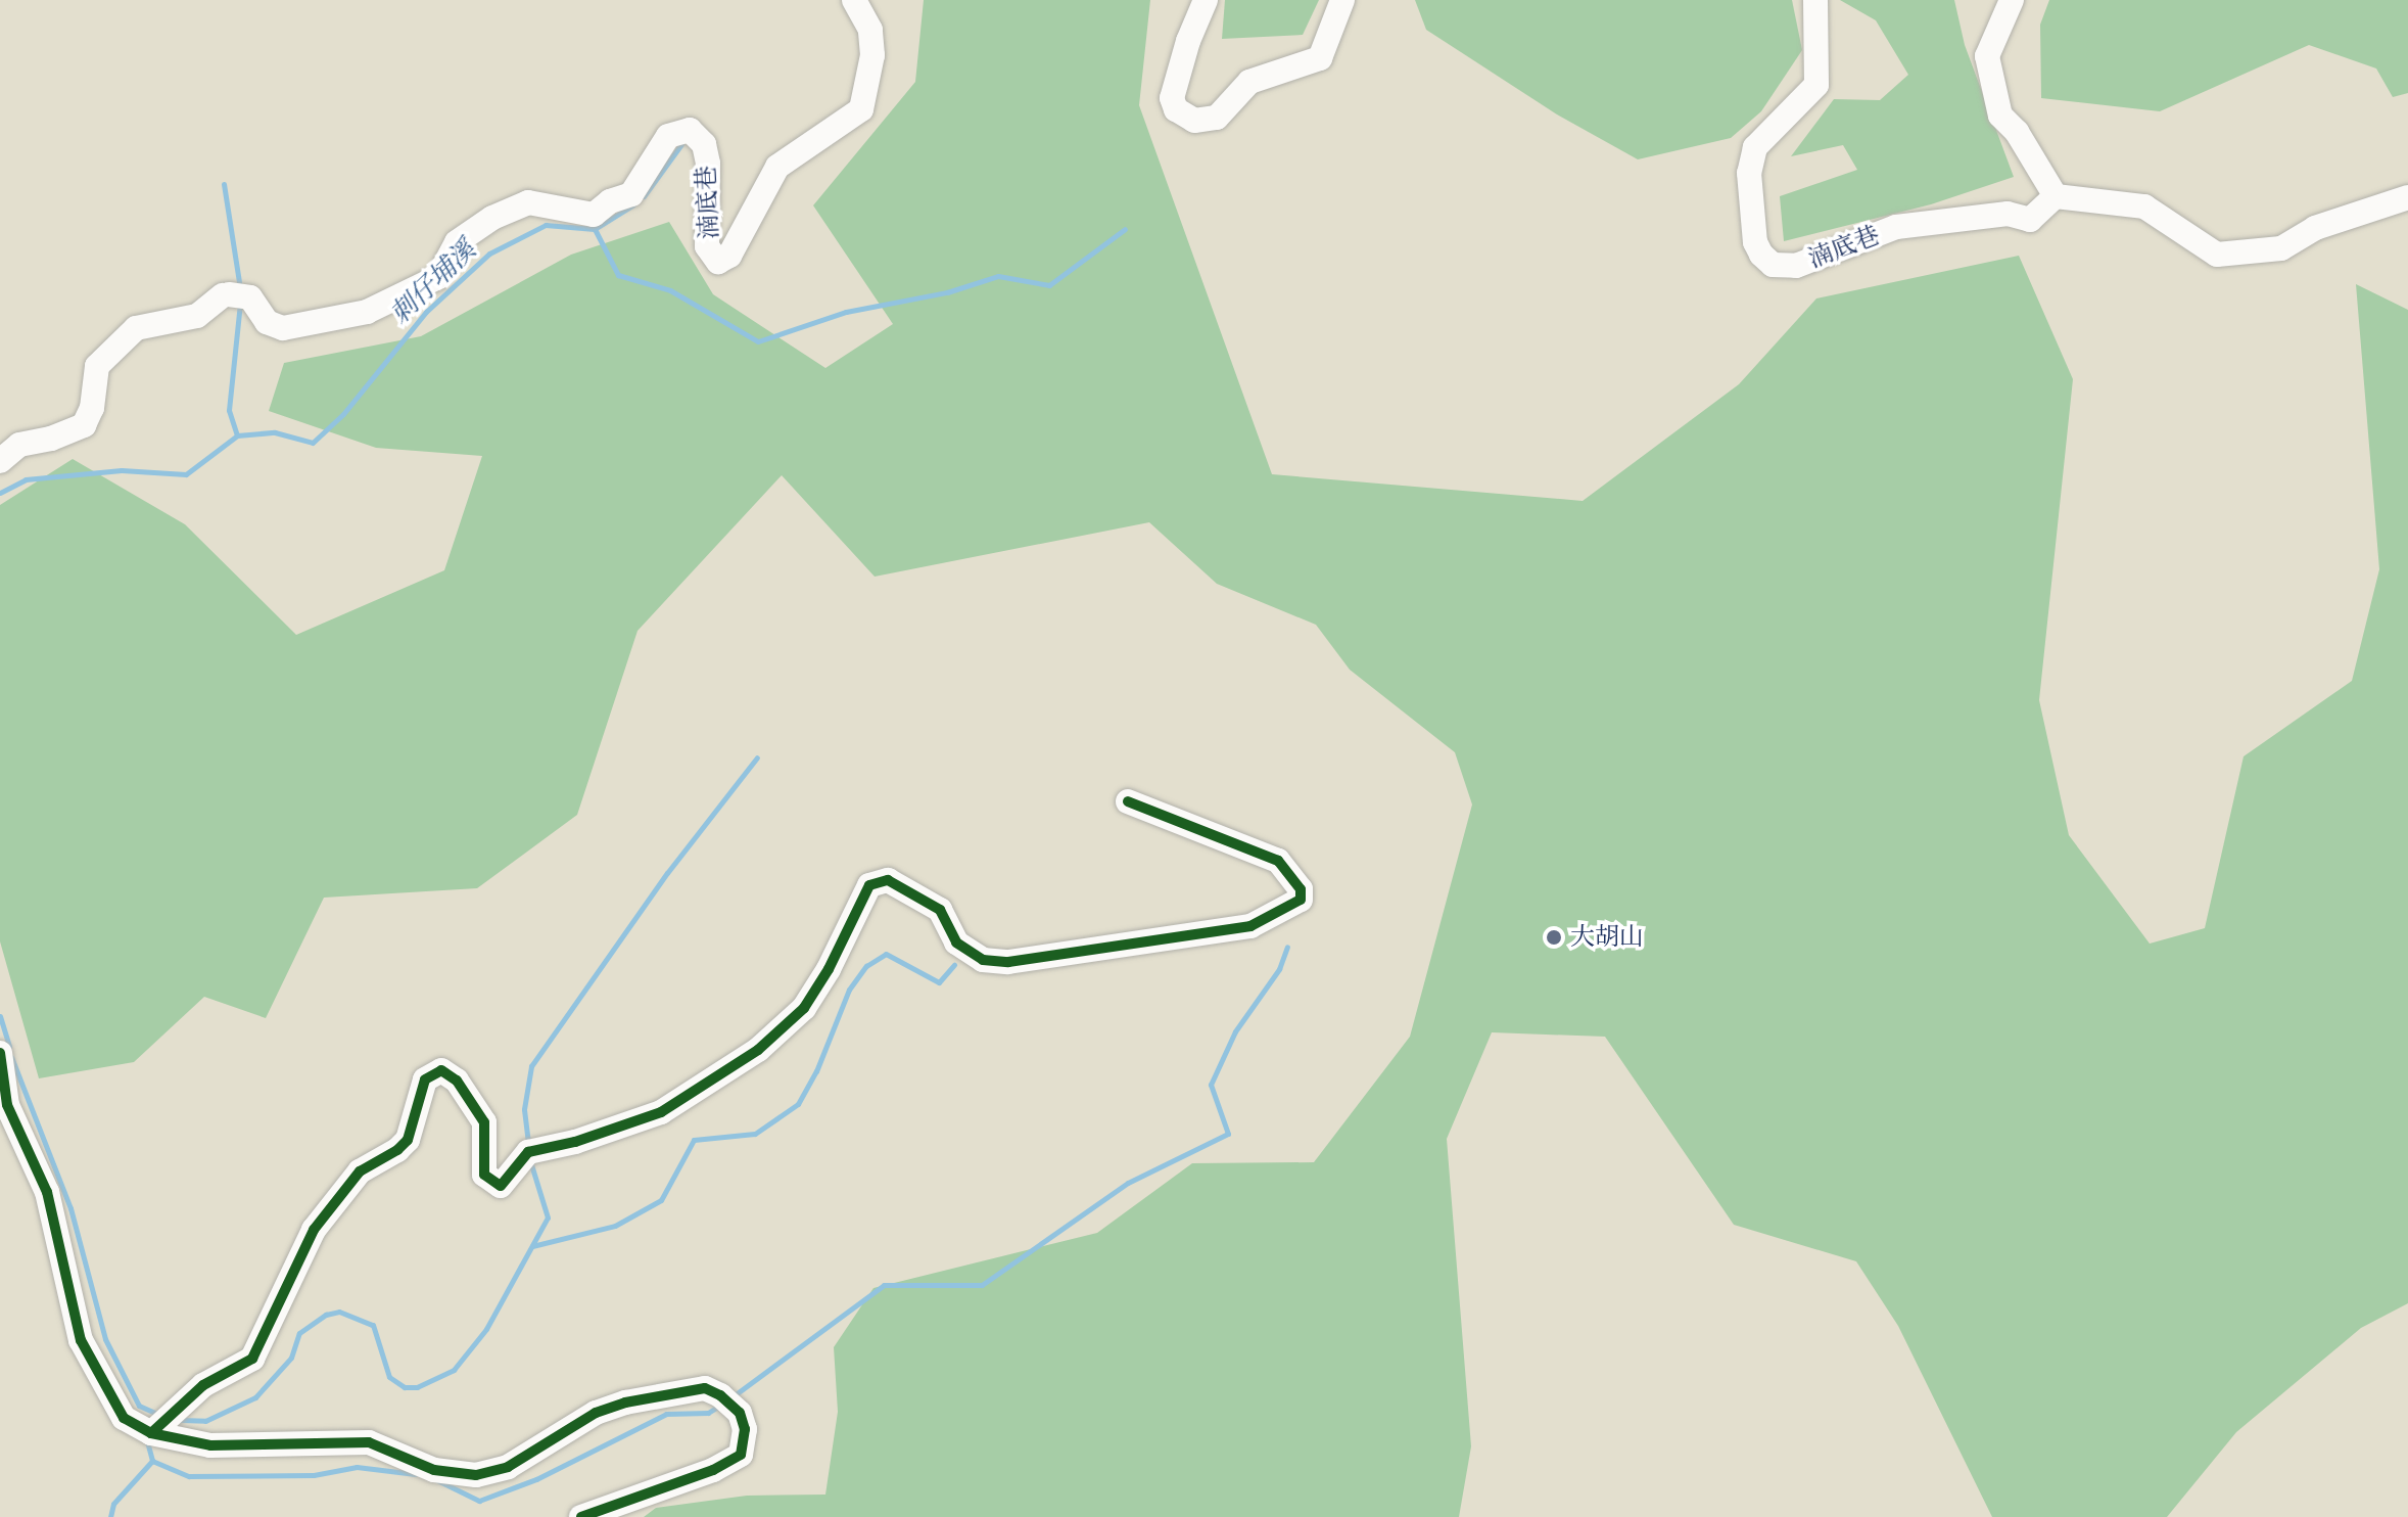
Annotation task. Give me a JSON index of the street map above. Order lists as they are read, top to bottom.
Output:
{
  "streets": {
    "street": ["湳底巷"]
  },
  "water": ["刺仔埔溪"],
  "places": ["大胡山"]
}
